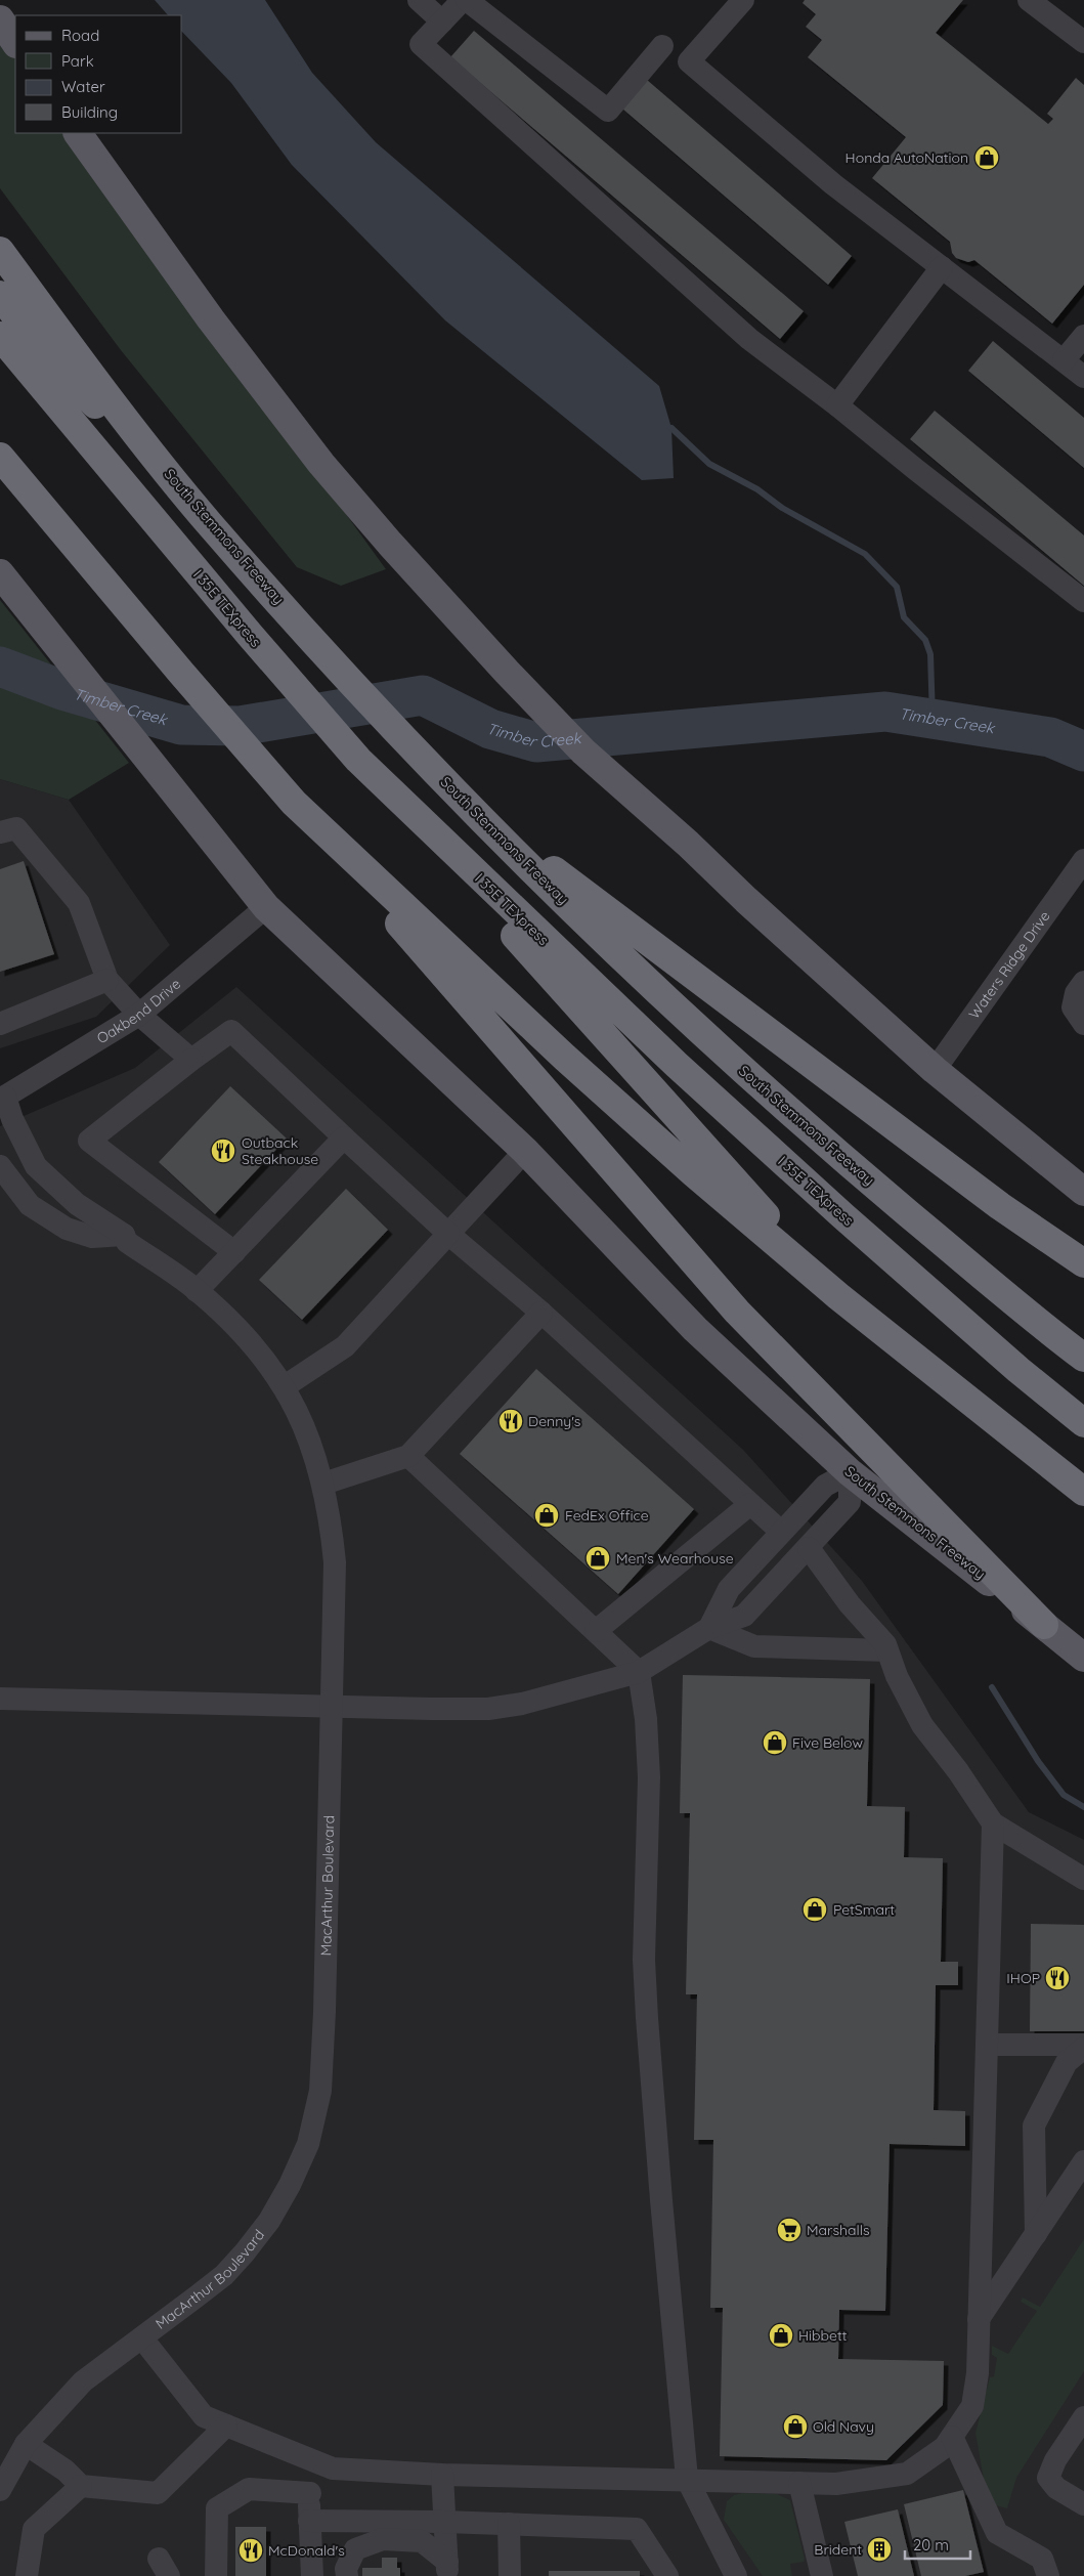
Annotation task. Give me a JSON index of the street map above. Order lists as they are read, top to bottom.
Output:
{
  "streets": {
    "highway": ["South Stemmons Freeway", "I 35E TEXpress"],
    "street": ["Waters Ridge Drive", "Oakbend Drive", "MacArthur Boulevard"]
  },
  "crossings": [
    ["South Stemmons Freeway", "Oakbend Drive"],
    ["Oakbend Drive", "MacArthur Boulevard"]
  ],
  "water": ["Timber Creek"],
  "places": {
    "shop": [
      "Honda AutoNation",
      "FedEx Office",
      "Men's Wearhouse",
      "Five Below",
      "PetSmart",
      "Hibbett",
      "Old Navy"
    ],
    "restaurant": [
      "Outback Steakhouse",
      "Denny's",
      "IHOP",
      "McDonald's"
    ],
    "supermarket": ["Marshalls"],
    "building": ["Brident"]
  },
  "legend": [
    "Road",
    "Park",
    "Water",
    "Building"
  ],
  "scale_bar": "20 m"
}
